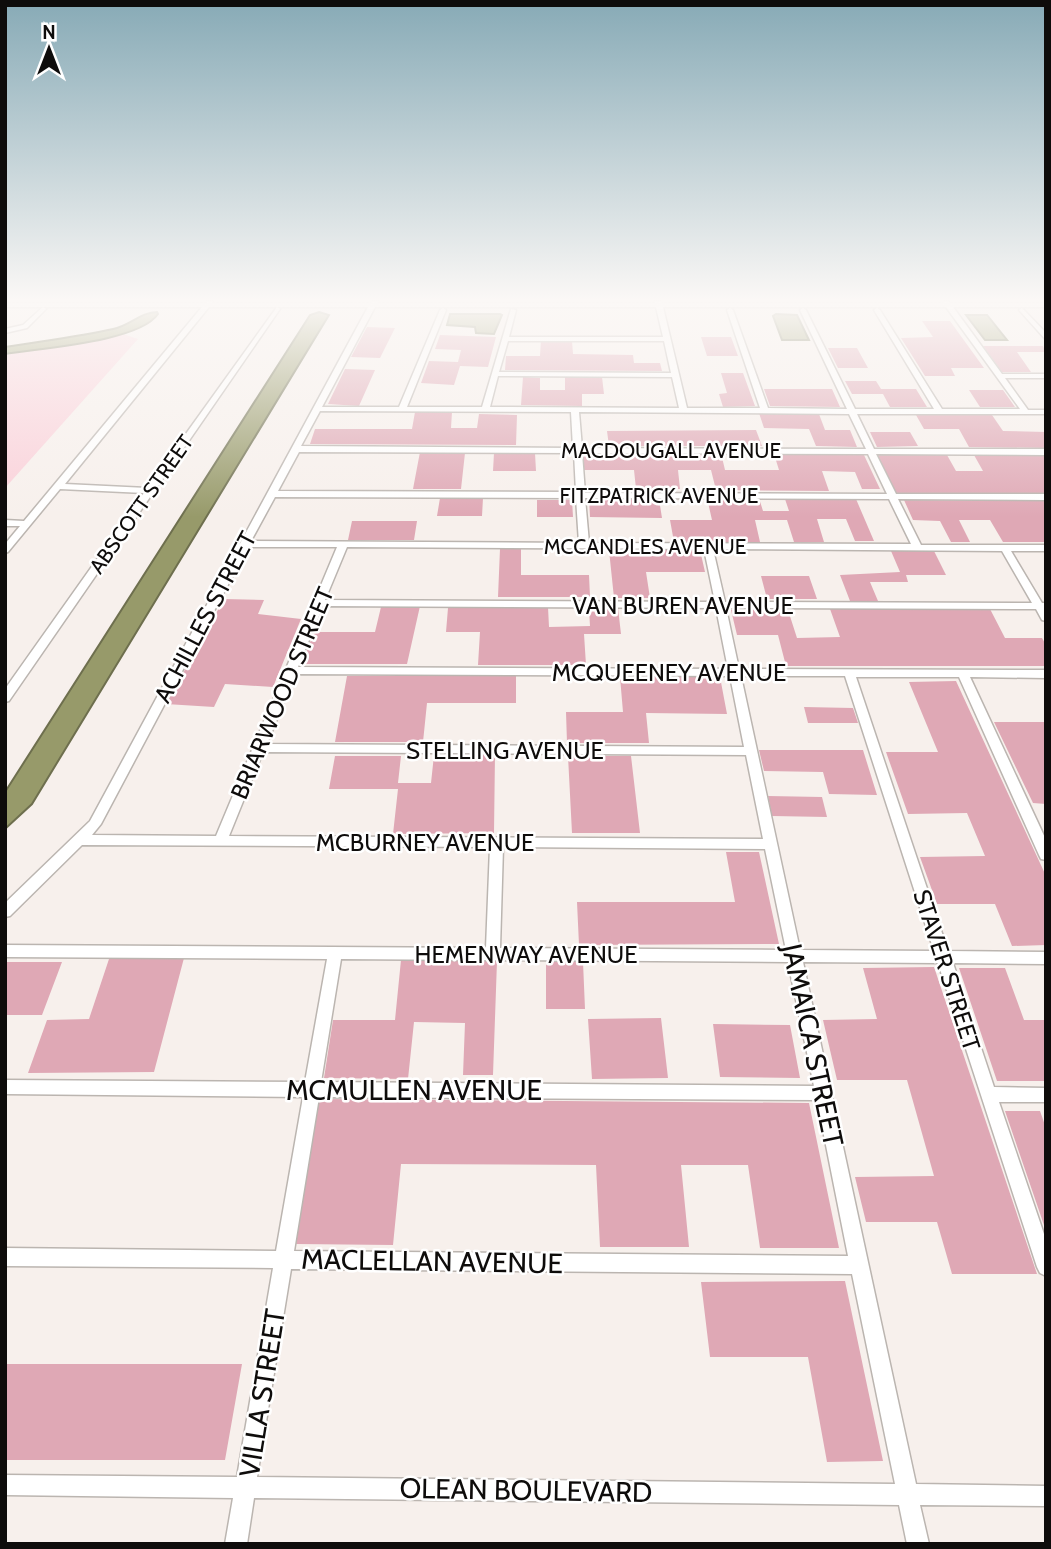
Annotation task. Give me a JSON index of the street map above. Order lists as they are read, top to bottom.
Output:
{
  "streets": {
    "street": [
      "MACDOUGALL AVENUE",
      "FITZPATRICK AVENUE",
      "ABSCOTT STREET",
      "MCCANDLES AVENUE",
      "VAN BUREN AVENUE",
      "ACHILLES STREET",
      "MCQUEENEY AVENUE",
      "BRIARWOOD STREET",
      "STELLING AVENUE",
      "MCBURNEY AVENUE",
      "HEMENWAY AVENUE",
      "STAVER STREET",
      "JAMAICA STREET",
      "MCMULLEN AVENUE",
      "MACLELLAN AVENUE",
      "VILLA STREET",
      "OLEAN BOULEVARD"
    ]
  },
  "crossings": [
    ["MACDOUGALL AVENUE", "ACHILLES STREET"],
    ["FITZPATRICK AVENUE", "ACHILLES STREET"],
    ["MCCANDLES AVENUE", "ACHILLES STREET"],
    ["MCCANDLES AVENUE", "BRIARWOOD STREET"],
    ["MCCANDLES AVENUE", "JAMAICA STREET"],
    ["VAN BUREN AVENUE", "BRIARWOOD STREET"],
    ["VAN BUREN AVENUE", "JAMAICA STREET"],
    ["ACHILLES STREET", "MCBURNEY AVENUE"],
    ["MCQUEENEY AVENUE", "BRIARWOOD STREET"],
    ["MCQUEENEY AVENUE", "STAVER STREET"],
    ["MCQUEENEY AVENUE", "JAMAICA STREET"],
    ["BRIARWOOD STREET", "STELLING AVENUE"],
    ["BRIARWOOD STREET", "MCBURNEY AVENUE"],
    ["STELLING AVENUE", "JAMAICA STREET"],
    ["MCBURNEY AVENUE", "JAMAICA STREET"],
    ["HEMENWAY AVENUE", "STAVER STREET"],
    ["HEMENWAY AVENUE", "JAMAICA STREET"],
    ["HEMENWAY AVENUE", "VILLA STREET"],
    ["JAMAICA STREET", "MCMULLEN AVENUE"],
    ["JAMAICA STREET", "MACLELLAN AVENUE"],
    ["JAMAICA STREET", "OLEAN BOULEVARD"],
    ["MCMULLEN AVENUE", "VILLA STREET"],
    ["MACLELLAN AVENUE", "VILLA STREET"],
    ["VILLA STREET", "OLEAN BOULEVARD"]
  ],
  "north": "top"
}
